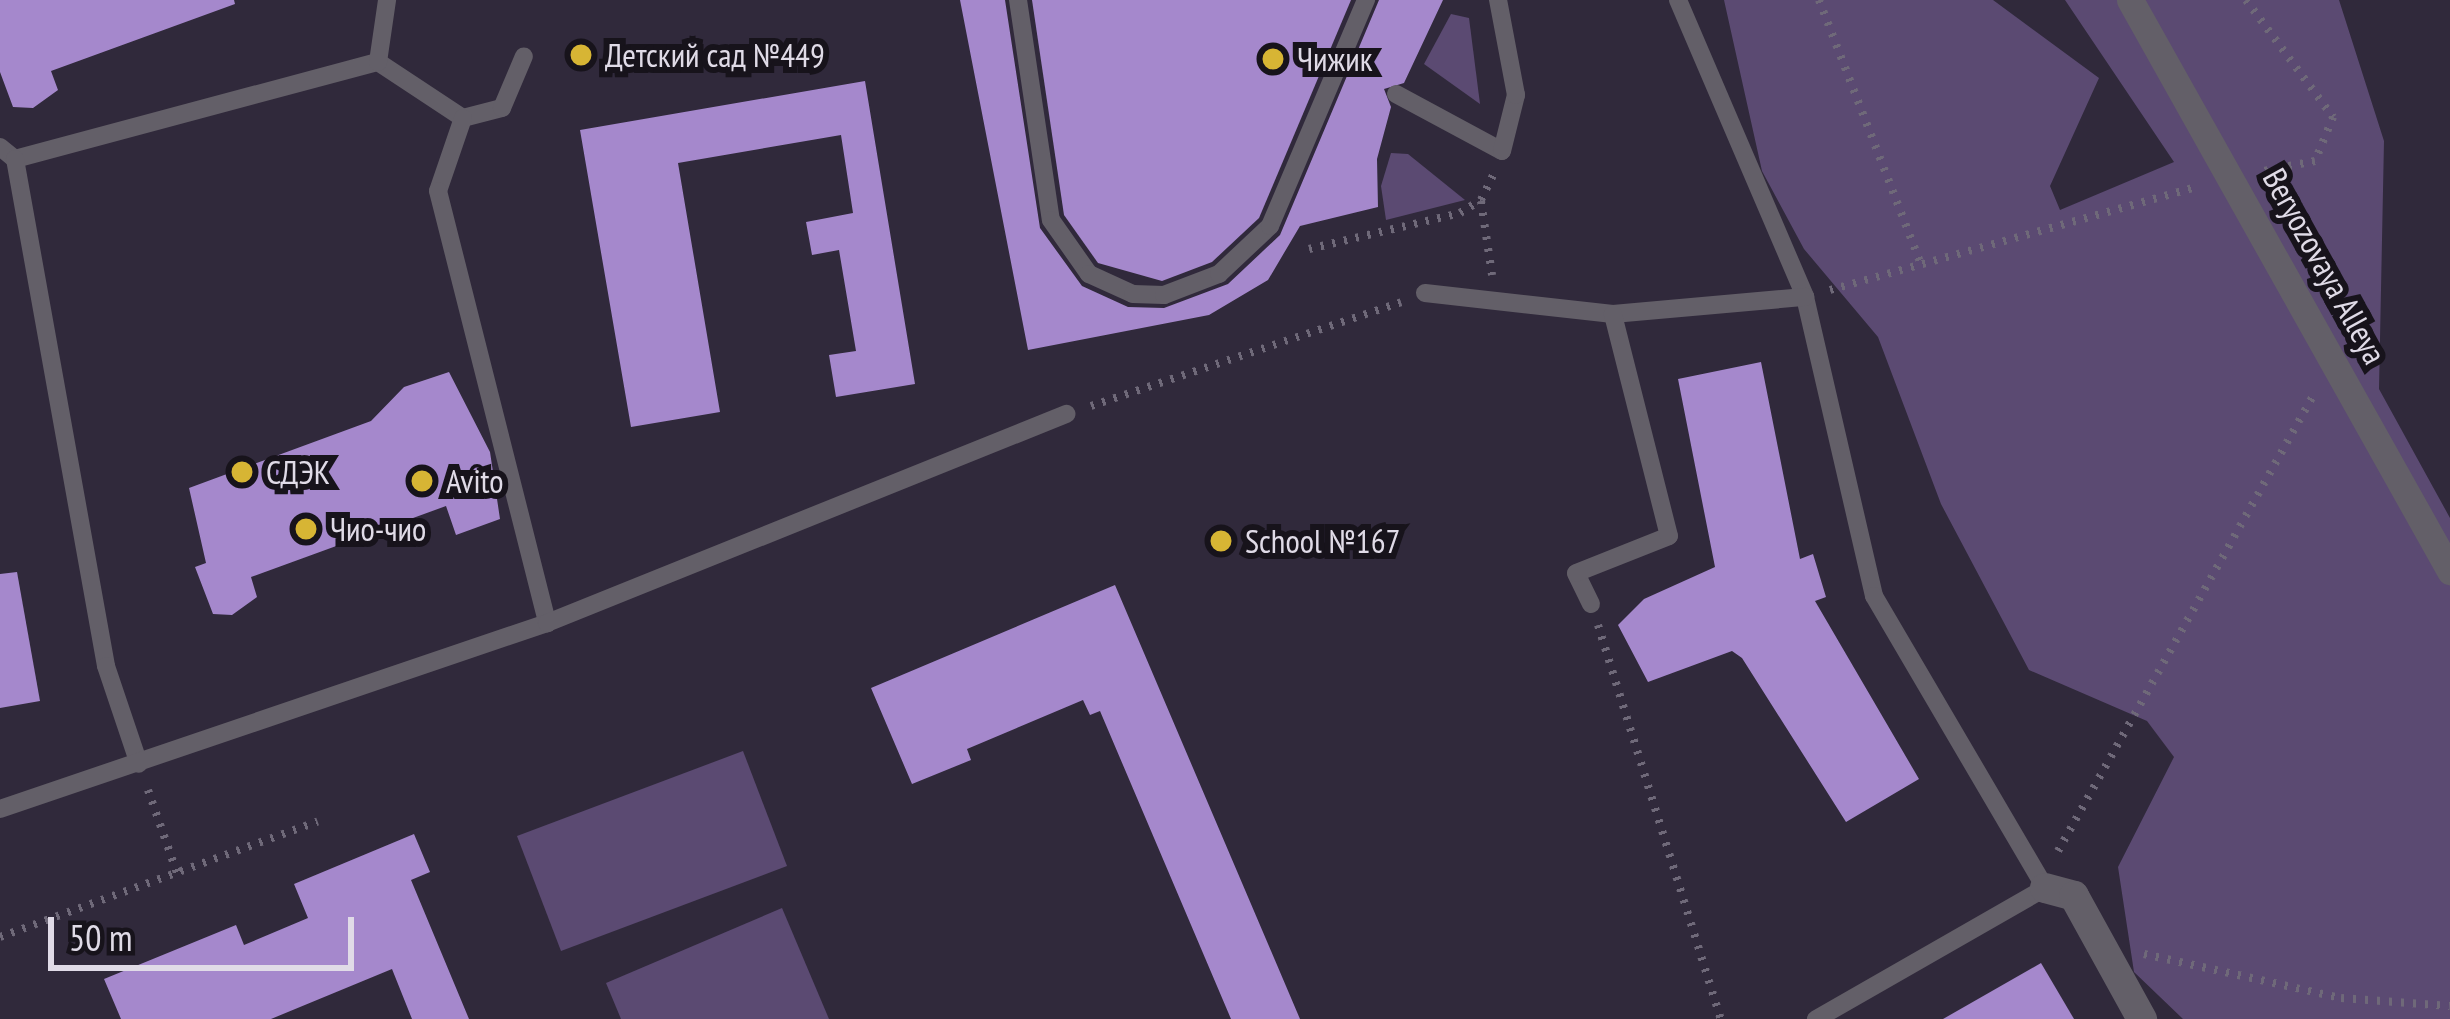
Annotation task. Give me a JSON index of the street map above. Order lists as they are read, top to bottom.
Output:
{
  "streets": {
    "street": ["Beryozovaya Alleya"]
  },
  "places": [
    "Детский сад №449",
    "Чижик",
    "СДЭК",
    "Avito",
    "Чио-чио",
    "School №167"
  ],
  "scale_bar": "50 m"
}
